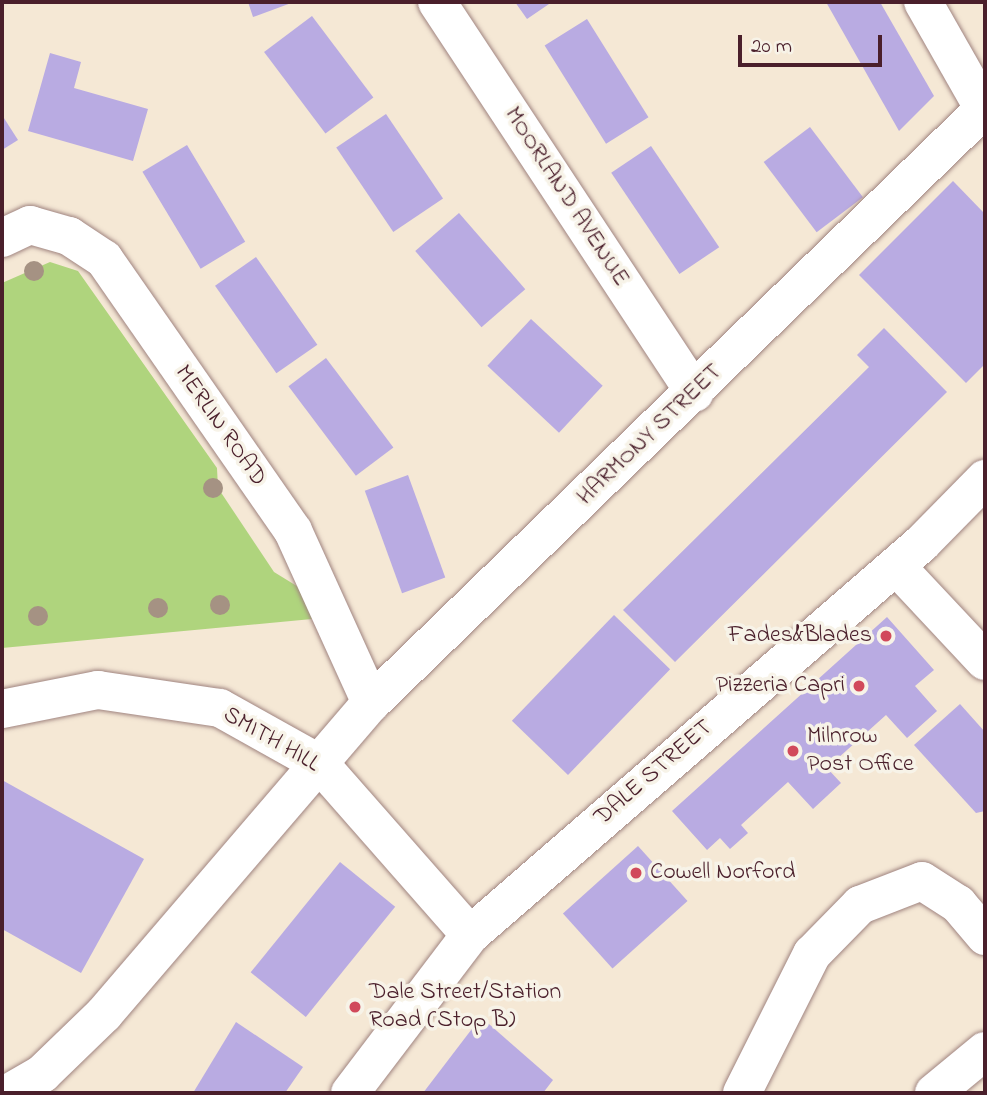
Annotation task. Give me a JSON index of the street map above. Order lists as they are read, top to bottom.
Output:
{
  "streets": {
    "street": [
      "MOORLAND AVENUE",
      "MERLIN ROAD",
      "HARMONY STREET",
      "SMITH HILL",
      "DALE STREET"
    ]
  },
  "crossings": [
    ["MOORLAND AVENUE", "HARMONY STREET"],
    ["MERLIN ROAD", "HARMONY STREET"],
    ["HARMONY STREET", "SMITH HILL"],
    ["SMITH HILL", "DALE STREET"]
  ],
  "places": [
    "Fades&Blades",
    "Pizzeria Capri",
    "Milnrow Post Office",
    "Cowell Norford",
    "Dale Street/Station Road (Stop B)"
  ],
  "scale_bar": "20 m"
}
